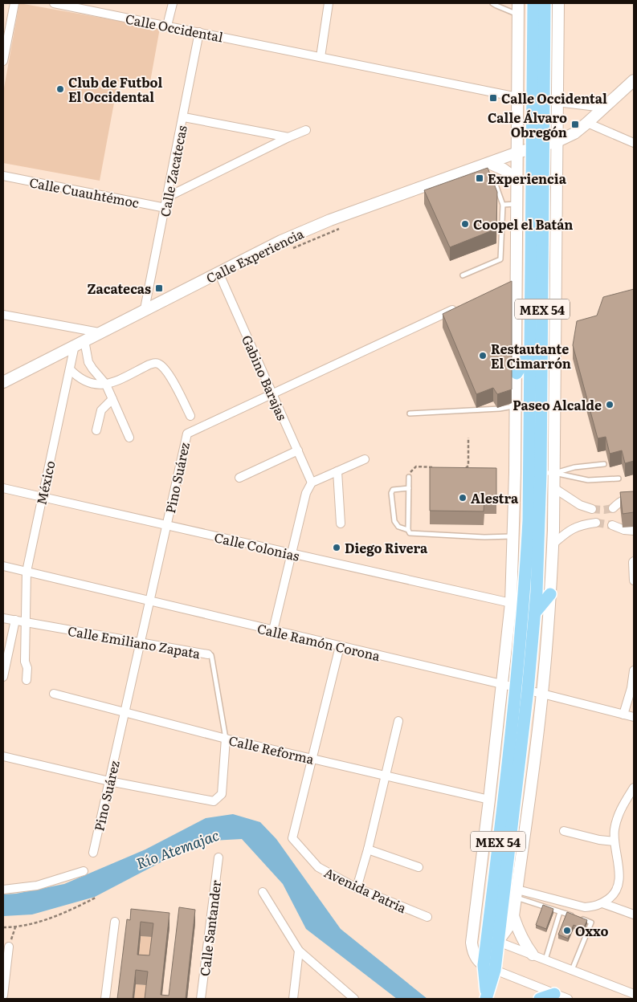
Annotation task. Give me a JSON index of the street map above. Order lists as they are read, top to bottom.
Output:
{
  "streets": {
    "main road": ["MEX 54"],
    "street": [
      "Calle Occidental",
      "Calle Zacatecas",
      "Calle Cuauhtémoc",
      "Calle Experiencia",
      "Gabino Barajas",
      "Pino Suárez",
      "México",
      "Calle Colonias",
      "Calle Emiliano Zapata",
      "Calle Ramón Corona",
      "Calle Reforma",
      "Avenida Patria",
      "Calle Santander"
    ]
  },
  "crossings": [
    ["Calle Occidental", "Calle Zacatecas"],
    ["Calle Occidental", "MEX 54"],
    ["Calle Zacatecas", "Calle Cuauhtémoc"],
    ["Calle Zacatecas", "Calle Experiencia"],
    ["Calle Experiencia", "MEX 54"],
    ["Calle Experiencia", "Gabino Barajas"],
    ["Calle Experiencia", "México"],
    ["MEX 54", "Calle Ramón Corona"],
    ["Gabino Barajas", "Pino Suárez"],
    ["Pino Suárez", "Calle Colonias"],
    ["Pino Suárez", "Calle Emiliano Zapata"],
    ["Pino Suárez", "Calle Ramón Corona"],
    ["Pino Suárez", "Calle Reforma"],
    ["México", "Calle Colonias"],
    ["México", "Calle Emiliano Zapata"],
    ["México", "Calle Ramón Corona"],
    ["Calle Emiliano Zapata", "Calle Reforma"],
    ["Calle Reforma", "Avenida Patria"]
  ],
  "water": ["Río Atemajac"],
  "places": {
    "other": [
      "Club de Futbol El Occidental",
      "Coopel el Batán",
      "Restautante El Cimarrón",
      "Paseo Alcalde",
      "Alestra",
      "Diego Rivera",
      "Oxxo"
    ],
    "transit": [
      "Calle Occidental",
      "Calle Álvaro Obregón",
      "Experiencia",
      "Zacatecas"
    ]
  }
}
